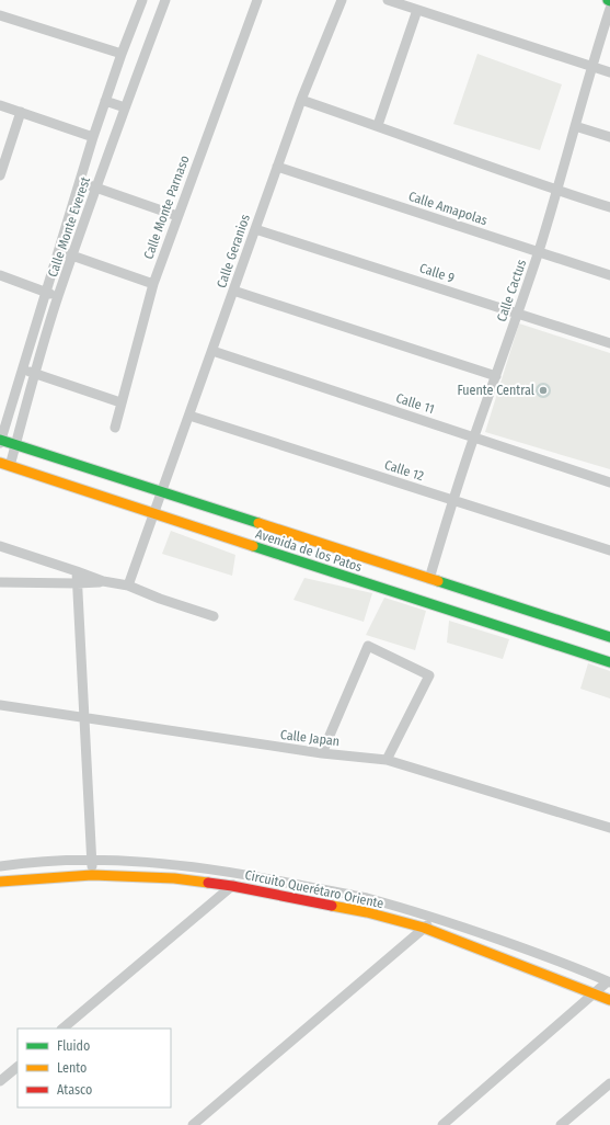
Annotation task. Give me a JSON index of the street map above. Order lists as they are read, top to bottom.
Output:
{
  "streets": {
    "street": [
      "Calle Monte Parnaso",
      "Calle Amapolas",
      "Calle Monte Everest",
      "Calle Geranios",
      "Calle 9",
      "Calle Cactus",
      "Calle 11",
      "Calle 12",
      "Avenida de los Patos",
      "Calle Japan",
      "Circuito Querétaro Oriente"
    ]
  },
  "crossings": [
    ["Calle Amapolas", "Calle Geranios"],
    ["Calle Amapolas", "Calle Cactus"],
    ["Calle Monte Everest", "Avenida de los Patos"],
    ["Calle Geranios", "Calle 9"],
    ["Calle Geranios", "Calle 11"],
    ["Calle Geranios", "Calle 12"],
    ["Calle Geranios", "Avenida de los Patos"],
    ["Calle 9", "Calle Cactus"],
    ["Calle Cactus", "Calle 11"],
    ["Calle Cactus", "Calle 12"],
    ["Calle Cactus", "Avenida de los Patos"]
  ],
  "places": ["Fuente Central"],
  "legend": ["Fluido", "Lento", "Atasco"]
}
